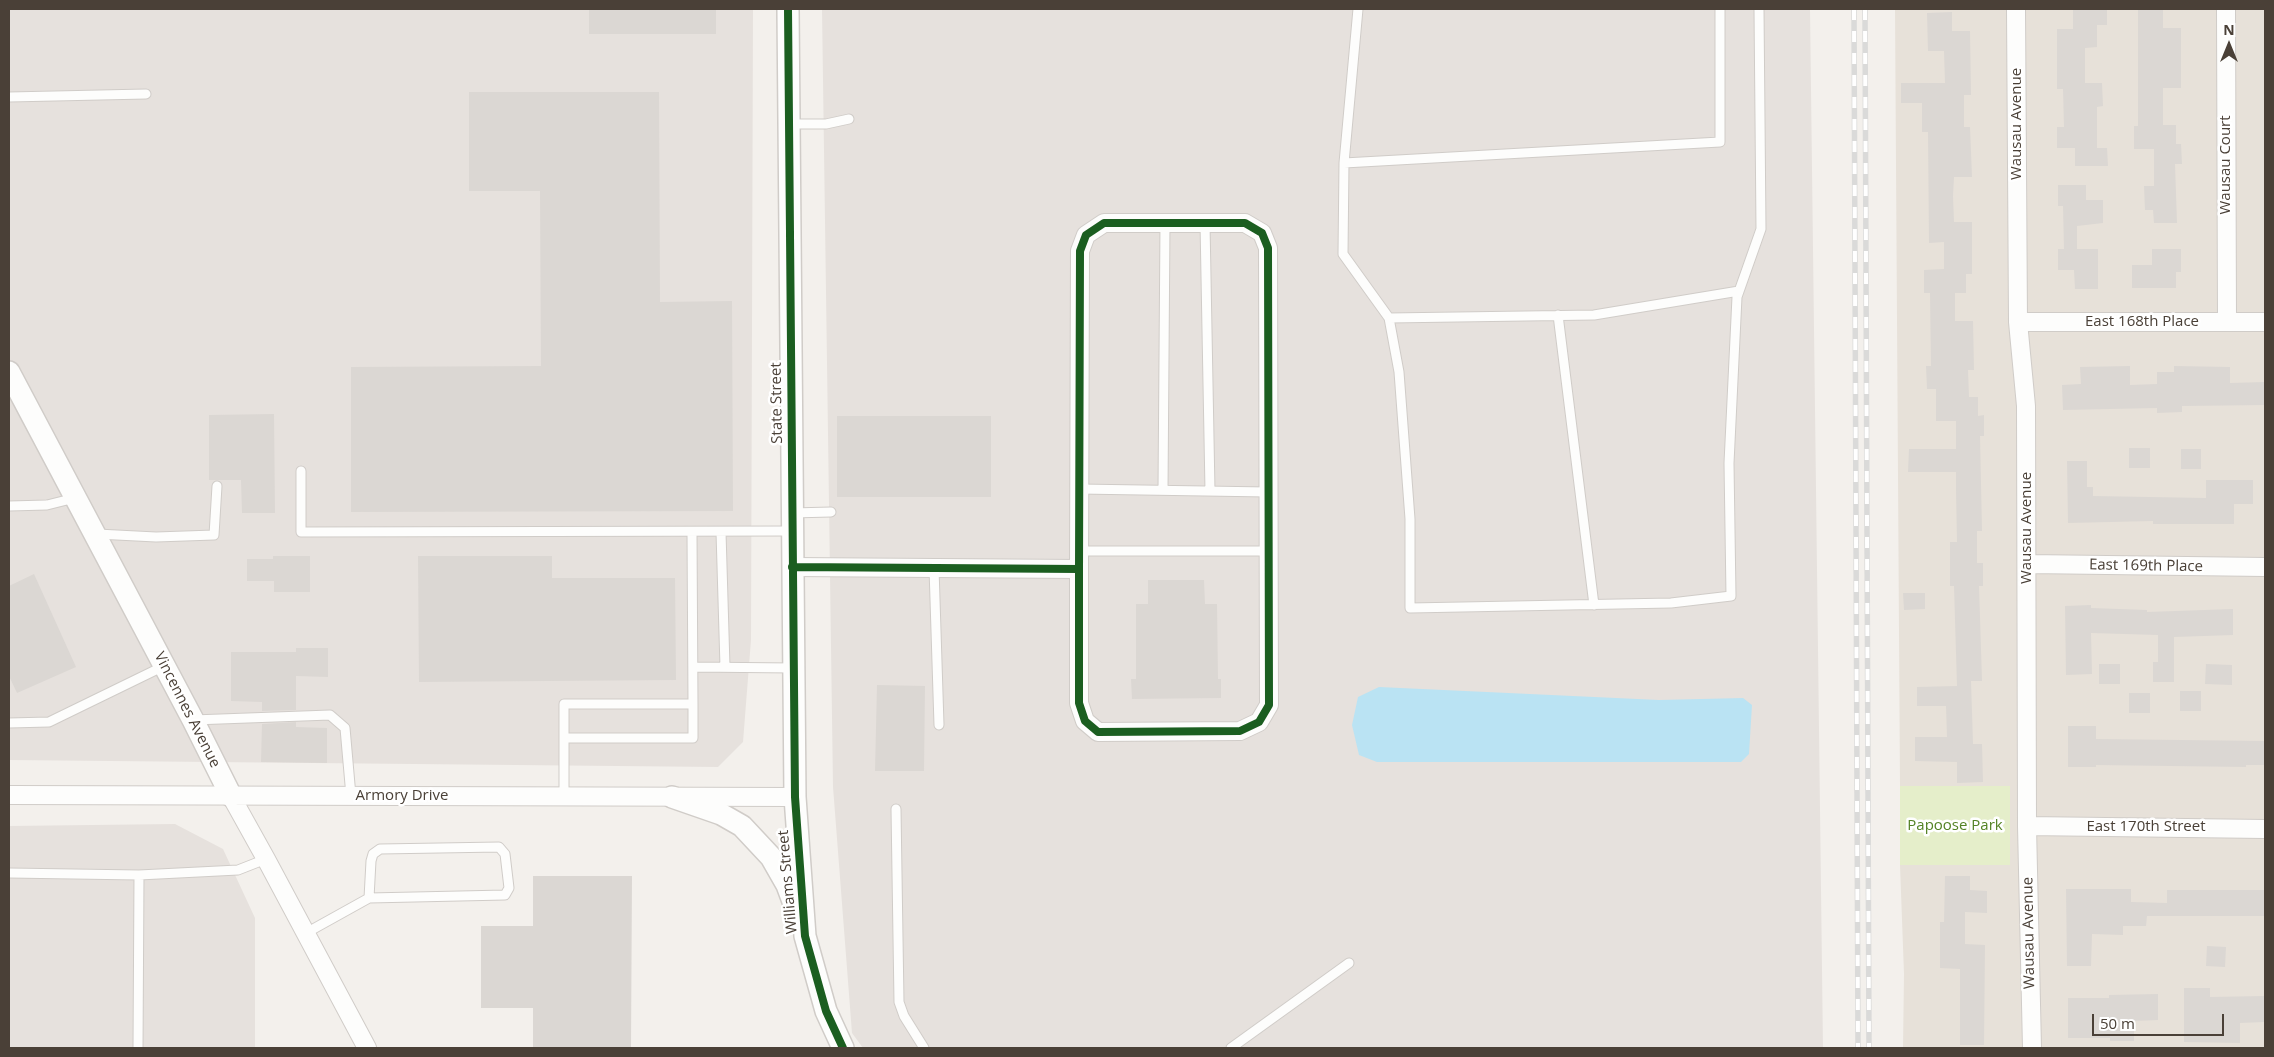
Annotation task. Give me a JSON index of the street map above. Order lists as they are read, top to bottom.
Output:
{
  "streets": {
    "street": [
      "Wausau Avenue",
      "Wausau Court",
      "East 168th Place",
      "State Street",
      "East 169th Place",
      "Vincennes Avenue",
      "Armory Drive",
      "East 170th Street",
      "Williams Street"
    ]
  },
  "crossings": [
    ["Wausau Avenue", "East 168th Place"],
    ["Wausau Avenue", "East 169th Place"],
    ["Wausau Avenue", "East 170th Street"],
    ["Wausau Court", "East 168th Place"],
    ["State Street", "Armory Drive"],
    ["State Street", "Williams Street"],
    ["Vincennes Avenue", "Armory Drive"],
    ["Armory Drive", "Williams Street"]
  ],
  "parks": ["Papoose Park"],
  "scale_bar": "50 m",
  "north": "top"
}
